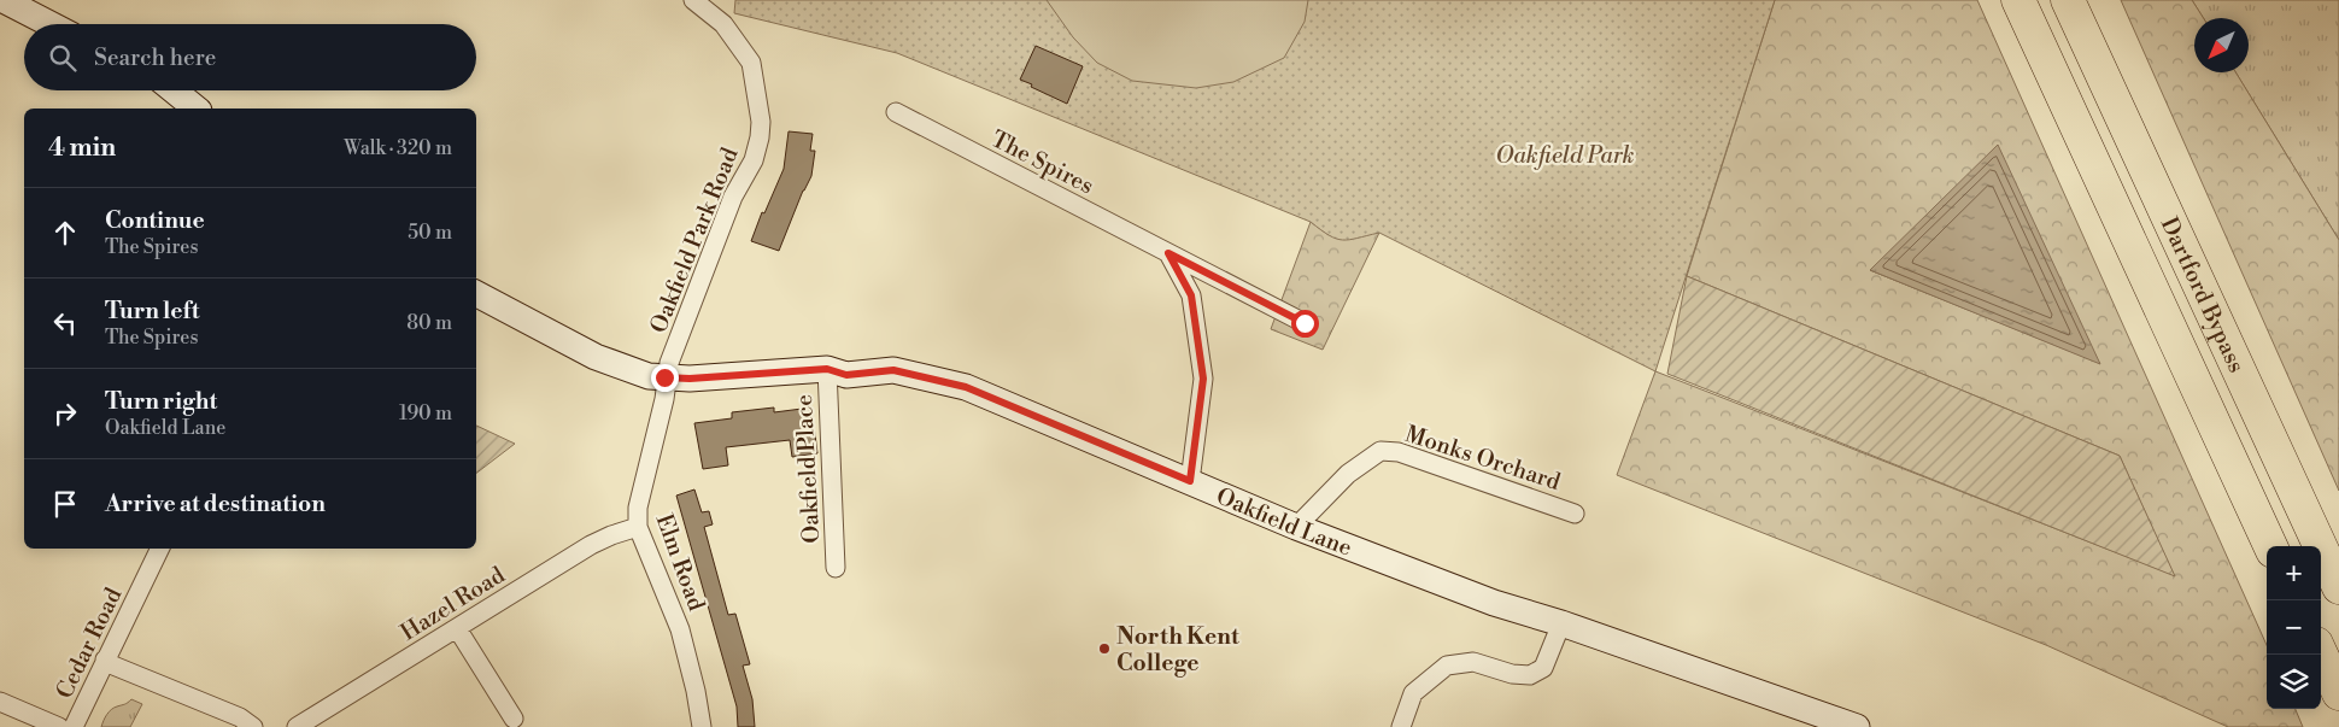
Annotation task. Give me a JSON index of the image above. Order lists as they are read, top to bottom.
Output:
{
  "streets": {
    "highway": ["Dartford Bypass"],
    "street": [
      "The Spires",
      "Oakfield Park Road",
      "Monks Orchard",
      "Oakfield Place",
      "Oakfield Lane",
      "Elm Road",
      "Hazel Road",
      "Cedar Road"
    ]
  },
  "crossings": [
    ["Oakfield Park Road", "Oakfield Lane"],
    ["Oakfield Park Road", "Elm Road"],
    ["Monks Orchard", "Oakfield Lane"],
    ["Oakfield Place", "Oakfield Lane"],
    ["Oakfield Lane", "Elm Road"],
    ["Elm Road", "Hazel Road"]
  ],
  "parks": ["Oakfield Park"],
  "places": ["North Kent College"],
  "north": "bottom left",
  "page": {
    "search": "Search here",
    "heading": ["4 min", "Walk · 320 m"],
    "list": [
      ["Continue", "The Spires", "50 m"],
      ["Turn left", "The Spires", "80 m"],
      ["Turn right", "Oakfield Lane", "190 m"],
      "Arrive at destination"
    ],
    "map_buttons": ["+", "−"]
  }
}
